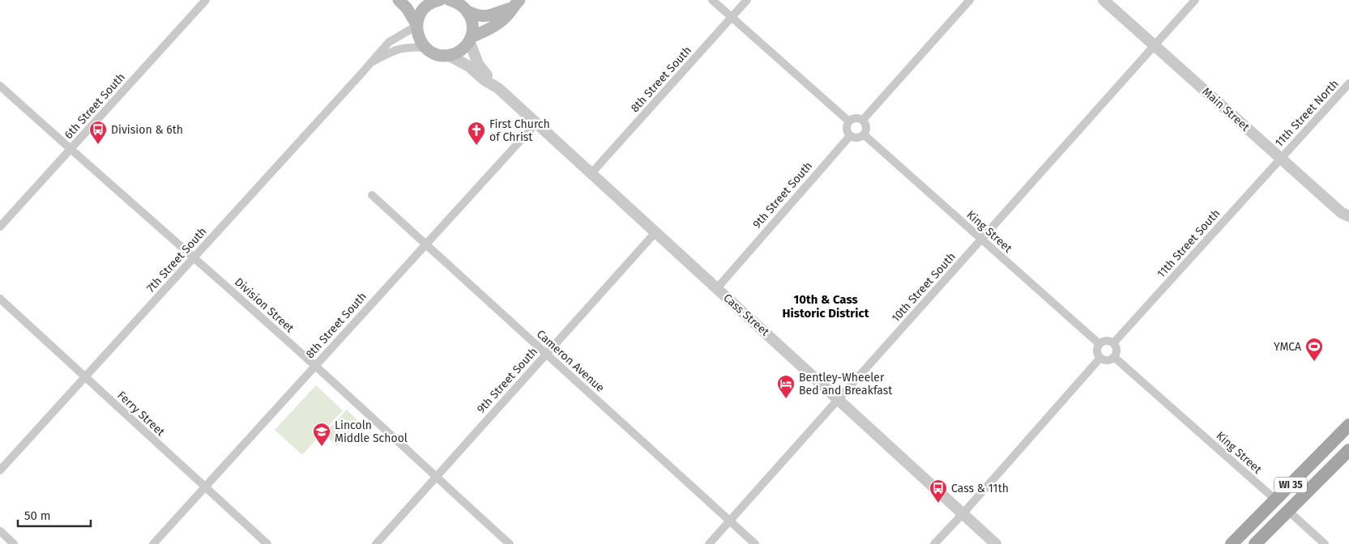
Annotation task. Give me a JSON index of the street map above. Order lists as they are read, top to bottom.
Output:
{
  "streets": {
    "main road": ["WI 35"],
    "street": [
      "8th Street South",
      "6th Street South",
      "Main Street",
      "11th Street North",
      "9th Street South",
      "King Street",
      "11th Street South",
      "7th Street South",
      "10th Street South",
      "Division Street",
      "Cass Street",
      "Cameron Avenue",
      "Ferry Street"
    ]
  },
  "crossings": [
    ["8th Street South", "Division Street"],
    ["8th Street South", "Cass Street"],
    ["8th Street South", "Cameron Avenue"],
    ["8th Street South", "Ferry Street"],
    ["6th Street South", "Division Street"],
    ["Main Street", "11th Street North"],
    ["Main Street", "11th Street South"],
    ["Main Street", "10th Street South"],
    ["11th Street North", "11th Street South"],
    ["9th Street South", "King Street"],
    ["9th Street South", "Division Street"],
    ["9th Street South", "Cass Street"],
    ["9th Street South", "Cameron Avenue"],
    ["King Street", "11th Street South"],
    ["King Street", "10th Street South"],
    ["King Street", "WI 35"],
    ["7th Street South", "Division Street"],
    ["7th Street South", "Ferry Street"],
    ["10th Street South", "Cass Street"],
    ["10th Street South", "Cameron Avenue"]
  ],
  "districts": ["10th & Cass Historic District"],
  "places": {
    "bus stop": ["Division & 6th", "Cass & 11th"],
    "church": ["First Church of Christ"],
    "sports": ["YMCA"],
    "hotel": ["Bentley-Wheeler Bed and Breakfast"],
    "school or university": ["Lincoln Middle School"]
  },
  "scale_bar": "50 m"
}
